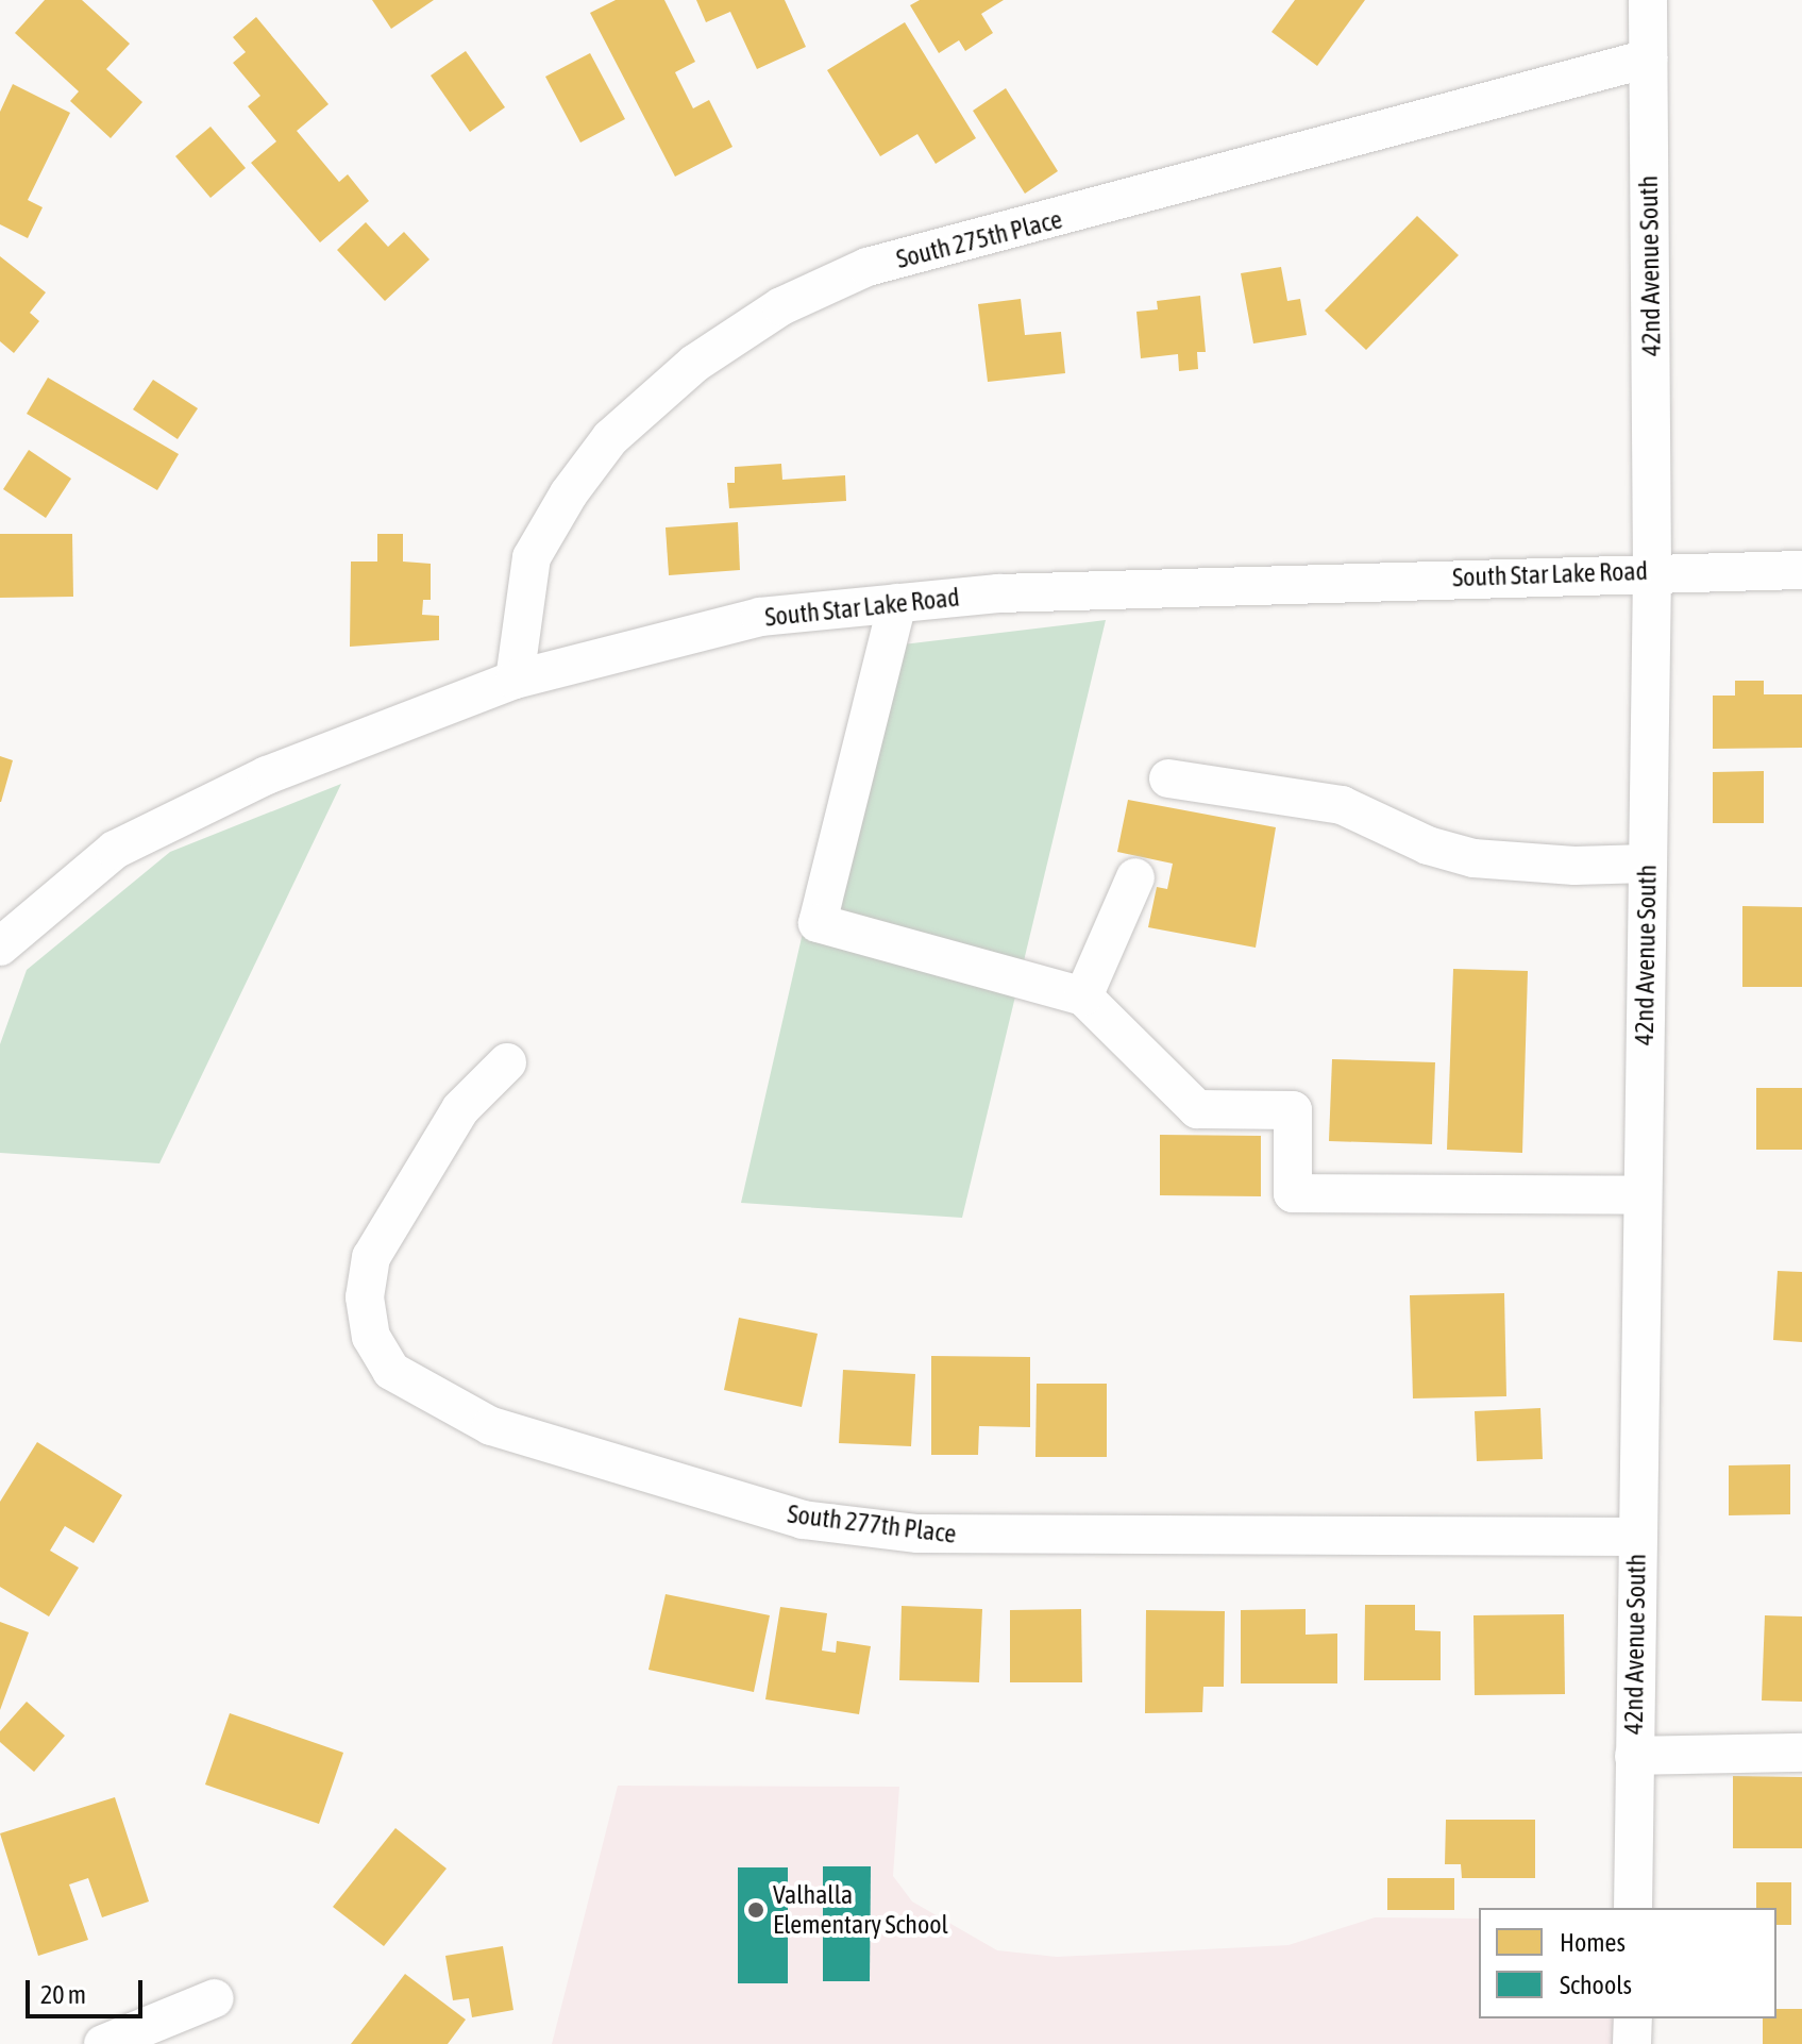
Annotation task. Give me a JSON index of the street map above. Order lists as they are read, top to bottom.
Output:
{
  "streets": {
    "street": [
      "South 275th Place",
      "42nd Avenue South",
      "South Star Lake Road",
      "South 277th Place"
    ]
  },
  "crossings": [
    ["South 275th Place", "42nd Avenue South"],
    ["South 275th Place", "South Star Lake Road"],
    ["42nd Avenue South", "South Star Lake Road"],
    ["42nd Avenue South", "South 277th Place"]
  ],
  "places": ["Valhalla Elementary School"],
  "legend": ["Homes", "Schools"],
  "scale_bar": "20 m"
}
